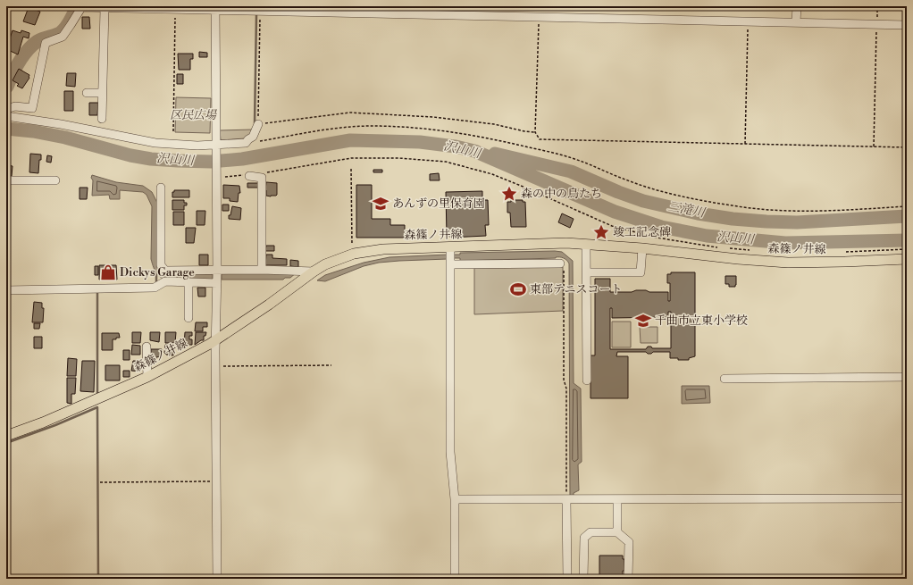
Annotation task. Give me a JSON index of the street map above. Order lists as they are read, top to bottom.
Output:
{
  "streets": {
    "main road": ["森篠ノ井線"]
  },
  "water": ["沢山川", "三滝川"],
  "parks": ["区民広場"],
  "places": {
    "place": ["森の中の鳥たち", "竣工記念碑"],
    "school or university": ["あんずの里保育園", "千曲市立東小学校"],
    "shop": ["Dickys Garage"],
    "sports": ["東部テニスコート"]
  }
}
